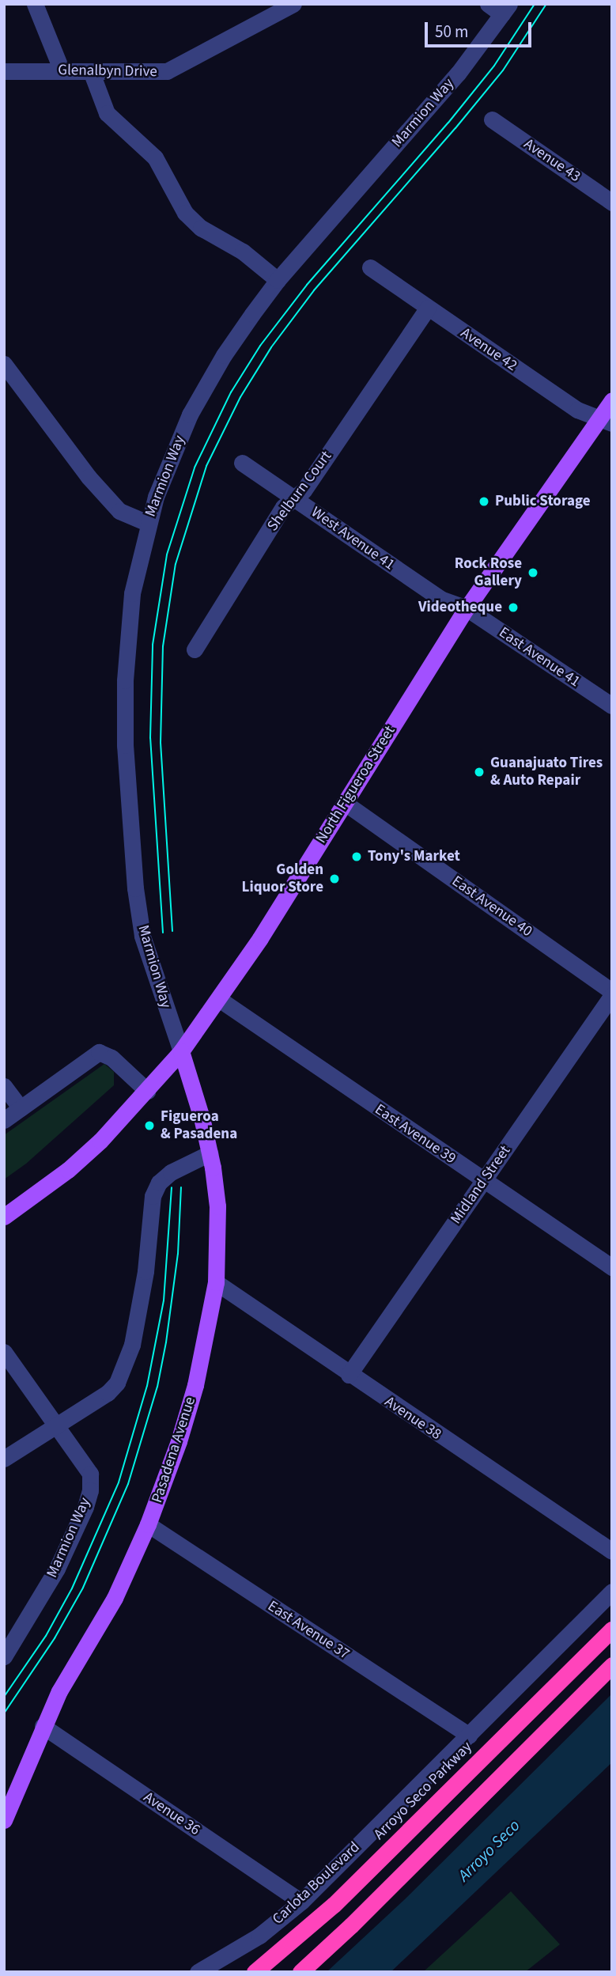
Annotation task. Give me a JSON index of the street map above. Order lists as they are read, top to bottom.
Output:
{
  "streets": {
    "highway": ["Arroyo Seco Parkway"],
    "main road": ["North Figueroa Street", "Pasadena Avenue"],
    "street": [
      "Glenalbyn Drive",
      "Marmion Way",
      "Avenue 43",
      "Avenue 42",
      "Shelburn Court",
      "West Avenue 41",
      "East Avenue 41",
      "East Avenue 40",
      "East Avenue 39",
      "Midland Street",
      "Avenue 38",
      "East Avenue 37",
      "Avenue 36",
      "Carlota Boulevard"
    ]
  },
  "crossings": [
    ["Marmion Way", "North Figueroa Street"],
    ["Marmion Way", "Pasadena Avenue"],
    ["Avenue 42", "Shelburn Court"],
    ["Avenue 42", "North Figueroa Street"],
    ["Shelburn Court", "West Avenue 41"],
    ["West Avenue 41", "East Avenue 41"],
    ["West Avenue 41", "North Figueroa Street"],
    ["East Avenue 41", "North Figueroa Street"],
    ["North Figueroa Street", "East Avenue 40"],
    ["North Figueroa Street", "East Avenue 39"],
    ["North Figueroa Street", "Pasadena Avenue"],
    ["East Avenue 40", "Midland Street"],
    ["East Avenue 39", "Midland Street"],
    ["Midland Street", "Avenue 38"],
    ["Avenue 38", "Pasadena Avenue"],
    ["Pasadena Avenue", "East Avenue 37"],
    ["Pasadena Avenue", "Avenue 36"],
    ["East Avenue 37", "Carlota Boulevard"],
    ["Avenue 36", "Carlota Boulevard"]
  ],
  "water": ["Arroyo Seco"],
  "places": [
    "Public Storage",
    "Rock Rose Gallery",
    "Videotheque",
    "Guanajuato Tires & Auto Repair",
    "Tony's Market",
    "Golden Liquor Store",
    "Figueroa & Pasadena"
  ],
  "scale_bar": "50 m"
}
